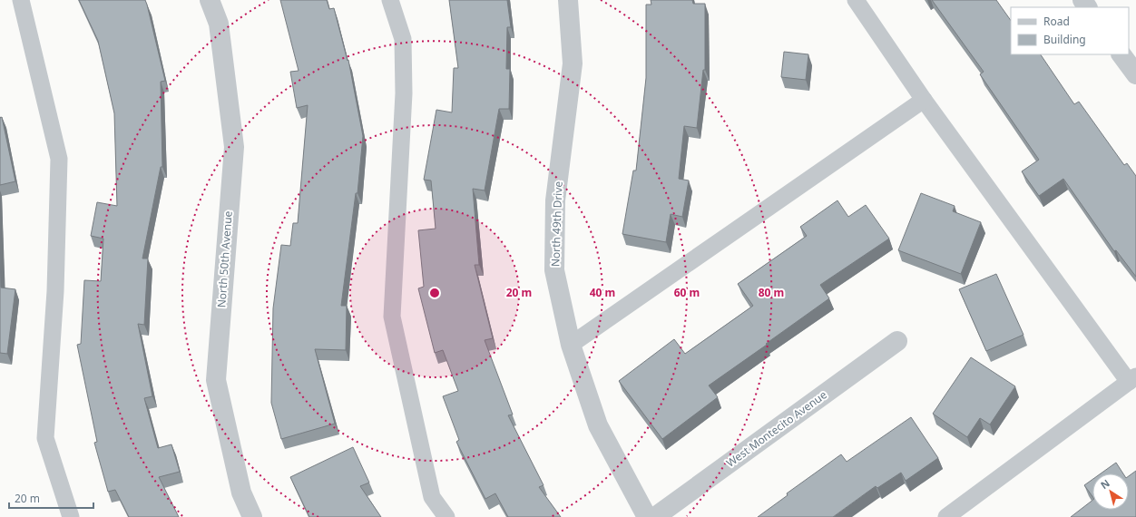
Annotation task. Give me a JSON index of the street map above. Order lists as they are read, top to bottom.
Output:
{
  "streets": {
    "street": ["North 49th Drive", "North 50th Avenue", "West Montecito Avenue"]
  },
  "legend": ["Road", "Building"],
  "scale_bar": "20 m",
  "north": "top left",
  "rings": [
    "20 m",
    "40 m",
    "60 m",
    "80 m"
  ]
}
